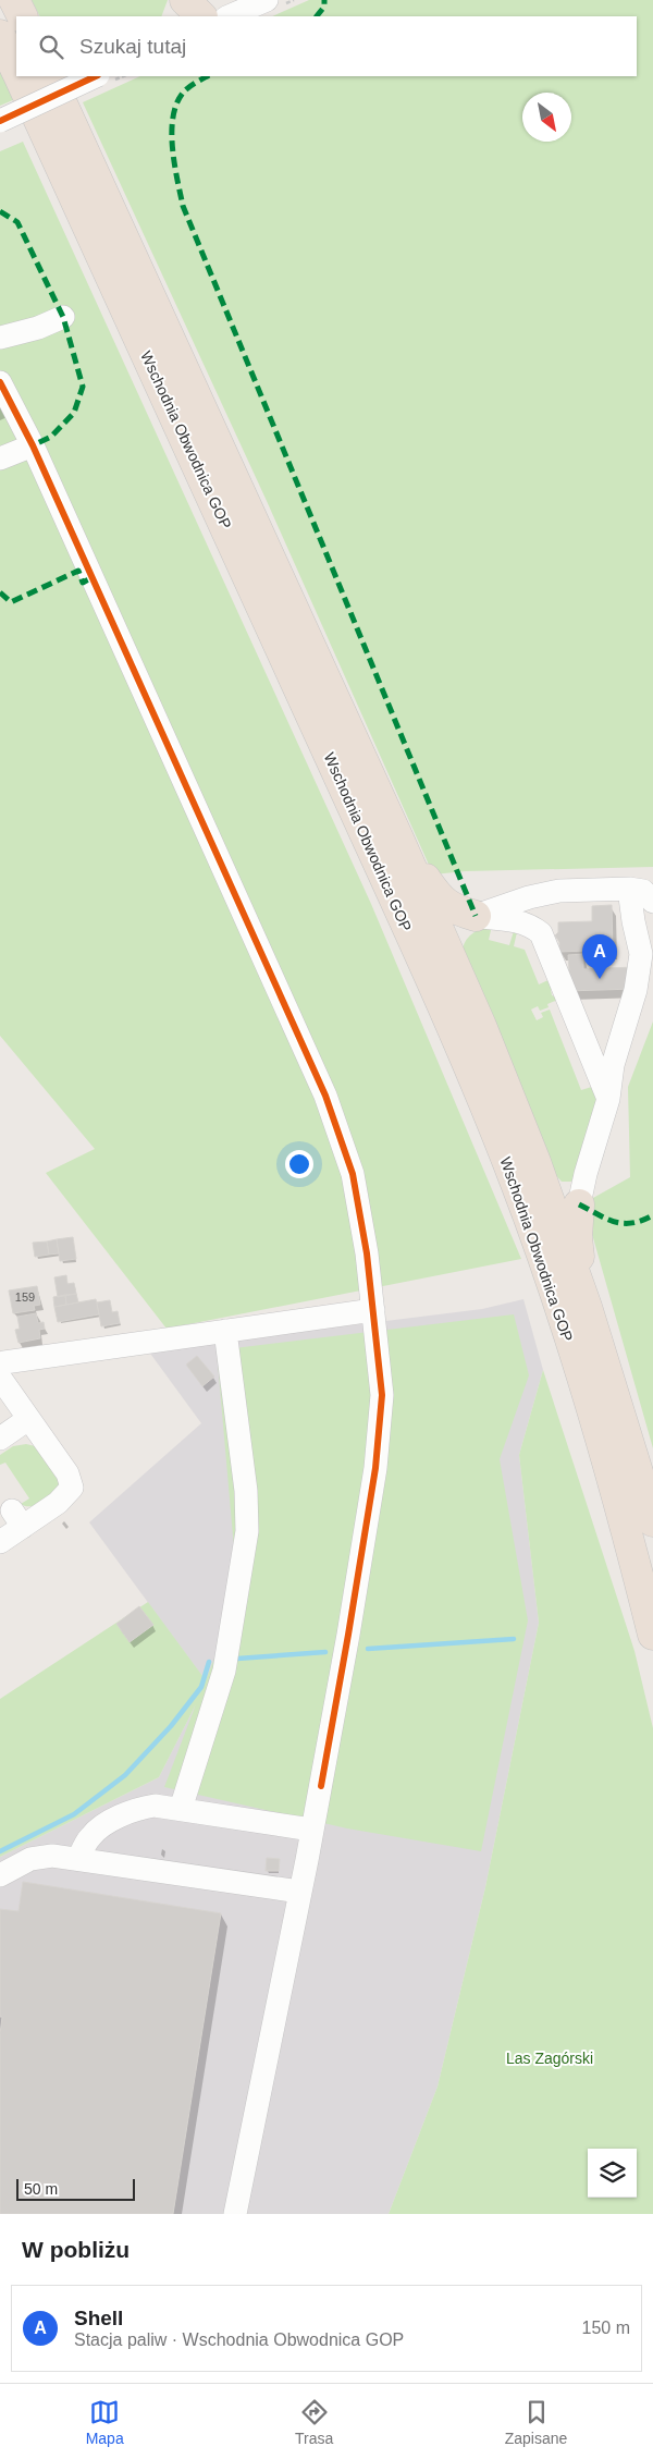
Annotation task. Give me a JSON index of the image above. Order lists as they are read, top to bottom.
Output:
{
  "streets": {
    "highway": ["Wschodnia Obwodnica GOP"]
  },
  "parks": ["Las Zagórski"],
  "house_numbers": ["159"],
  "scale_bar": "50 m",
  "north": "bottom right",
  "page": {
    "search": "Szukaj tutaj",
    "pins": "A",
    "scale": "50 m",
    "heading": "W pobliżu",
    "list": [
      {
        "mark": "A",
        "name": "Shell",
        "note": "Stacja paliw · Wschodnia Obwodnica GOP",
        "value": "150 m"
      }
    ],
    "nav": ["Mapa", "Trasa", "Zapisane"]
  }
}
